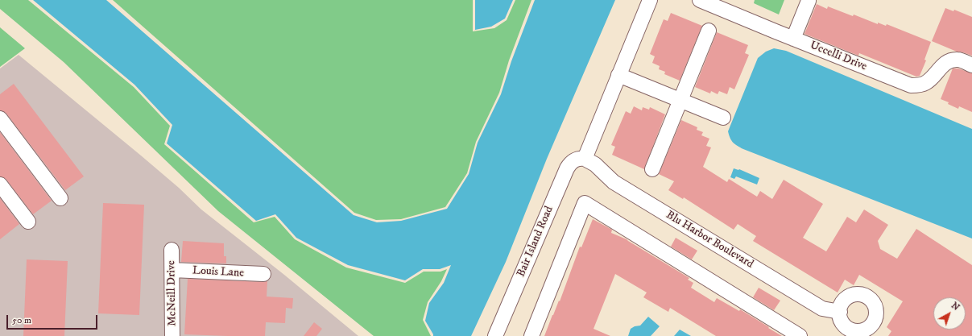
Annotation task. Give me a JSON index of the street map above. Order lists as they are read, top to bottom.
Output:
{
  "streets": {
    "street": [
      "Uccelli Drive",
      "Blu Harbor Boulevard",
      "Bair Island Road",
      "Louis Lane",
      "McNeill Drive"
    ]
  },
  "crossings": [
    ["Blu Harbor Boulevard", "Bair Island Road"],
    ["Louis Lane", "McNeill Drive"]
  ],
  "scale_bar": "50 m",
  "north": "top right"
}
